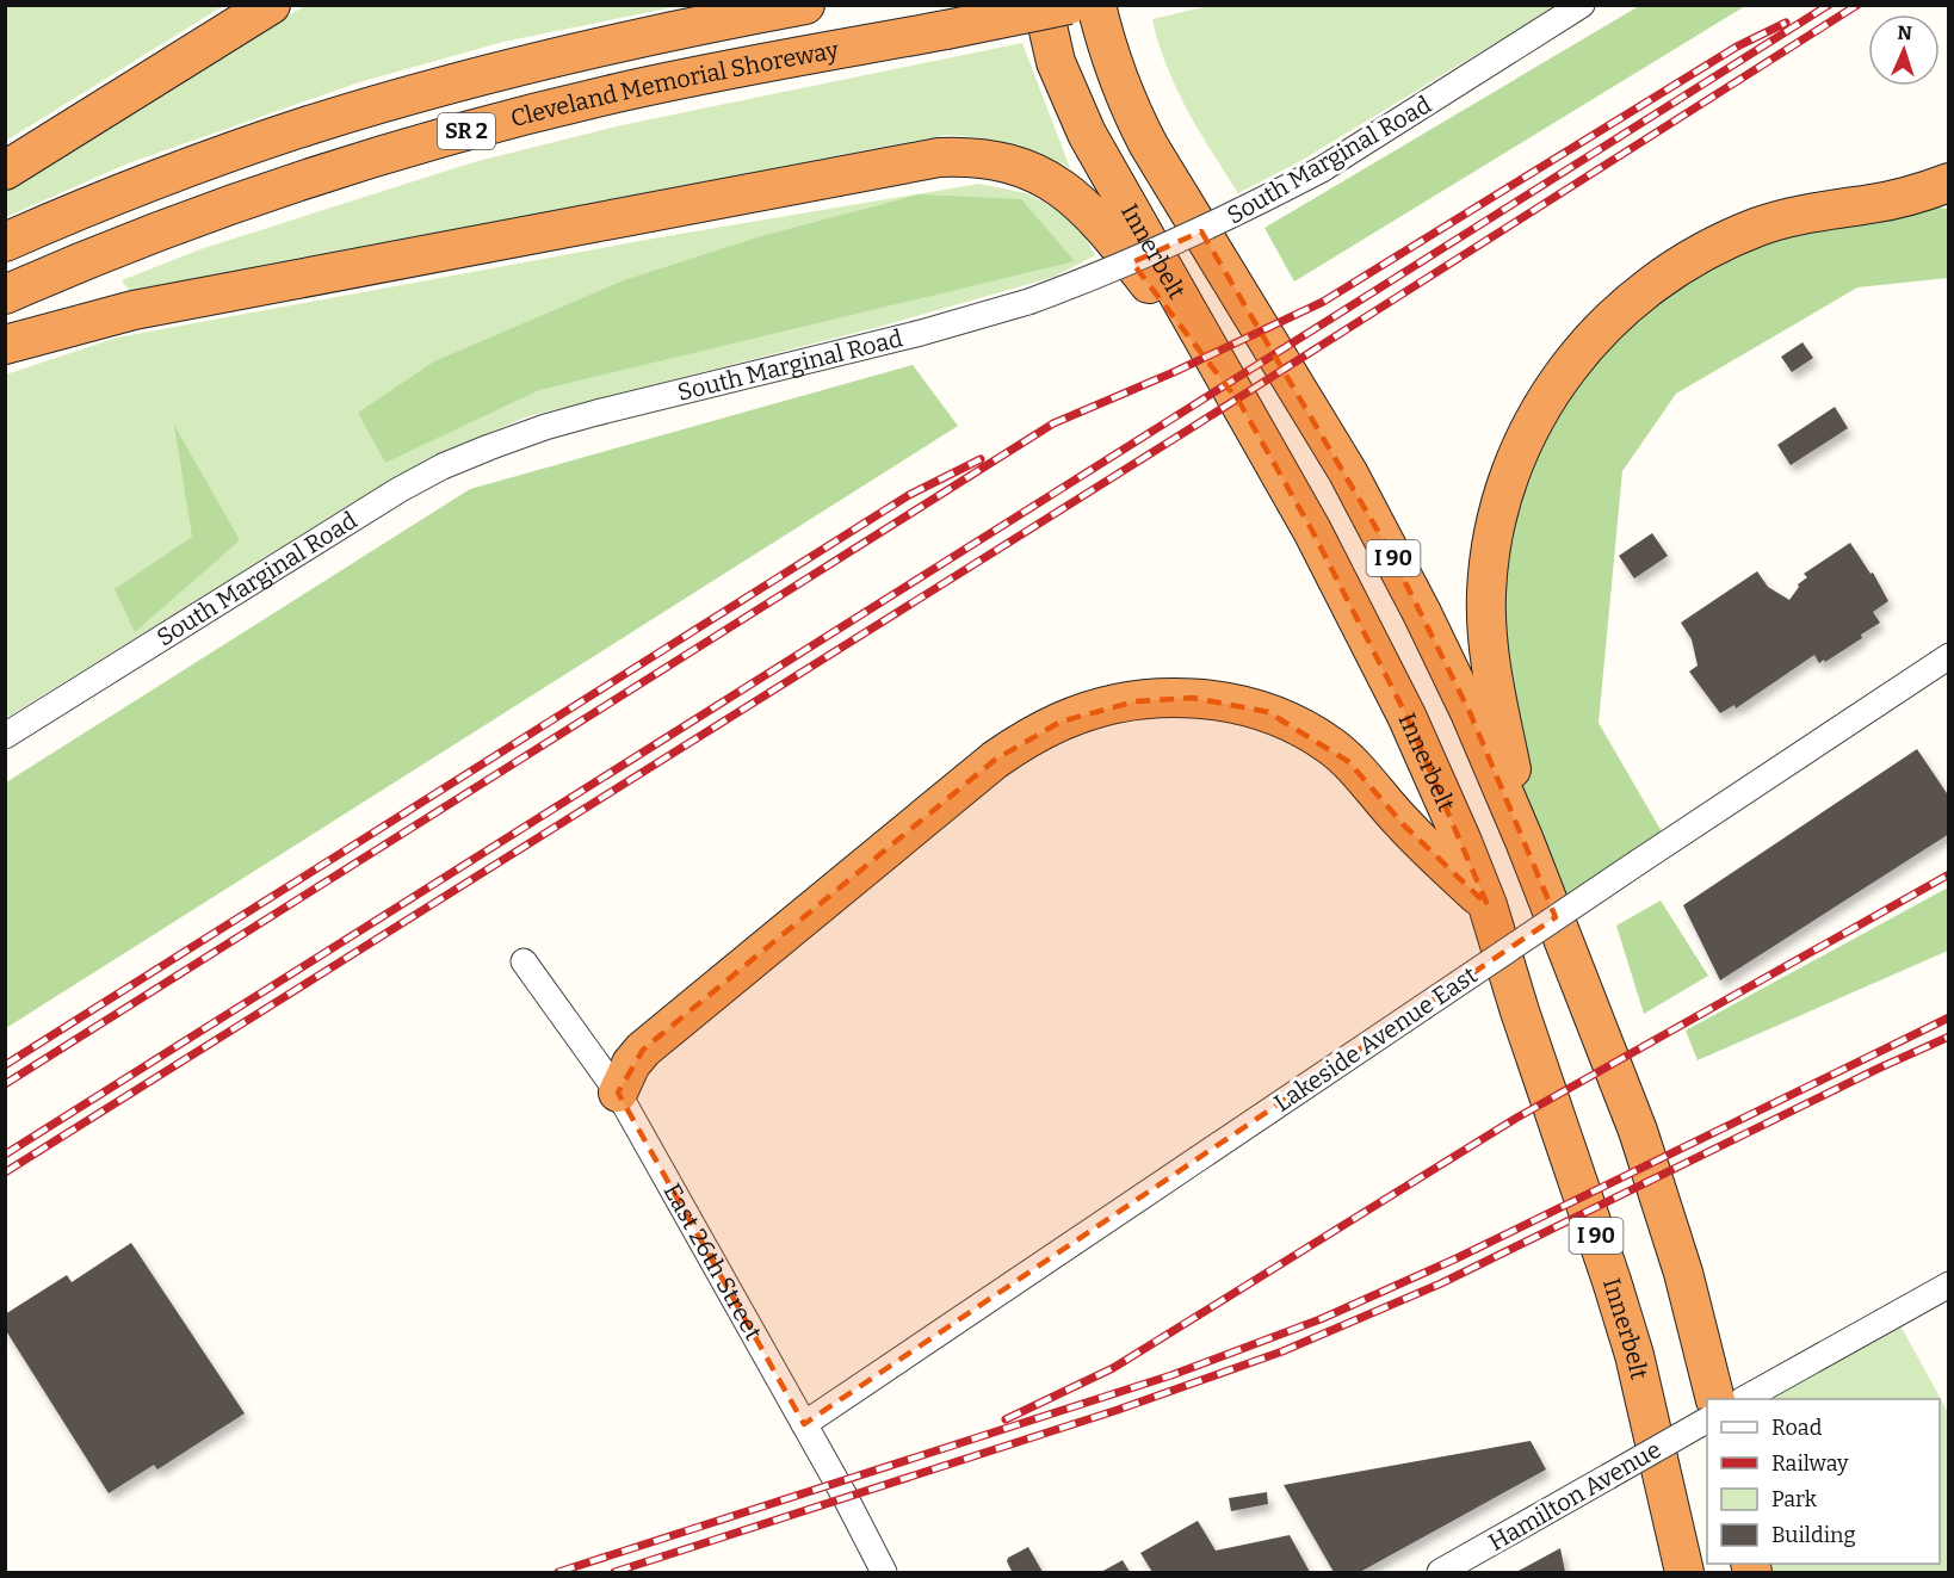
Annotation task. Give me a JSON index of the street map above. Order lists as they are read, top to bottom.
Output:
{
  "streets": {
    "highway": [
      "Cleveland Memorial Shoreway",
      "SR 2",
      "Innerbelt",
      "I 90"
    ],
    "street": [
      "South Marginal Road",
      "Lakeside Avenue East",
      "East 26th Street",
      "Hamilton Avenue"
    ]
  },
  "crossings": [
    ["Lakeside Avenue East", "East 26th Street"]
  ],
  "legend": [
    "Road",
    "Railway",
    "Park",
    "Building"
  ],
  "north": "top"
}
